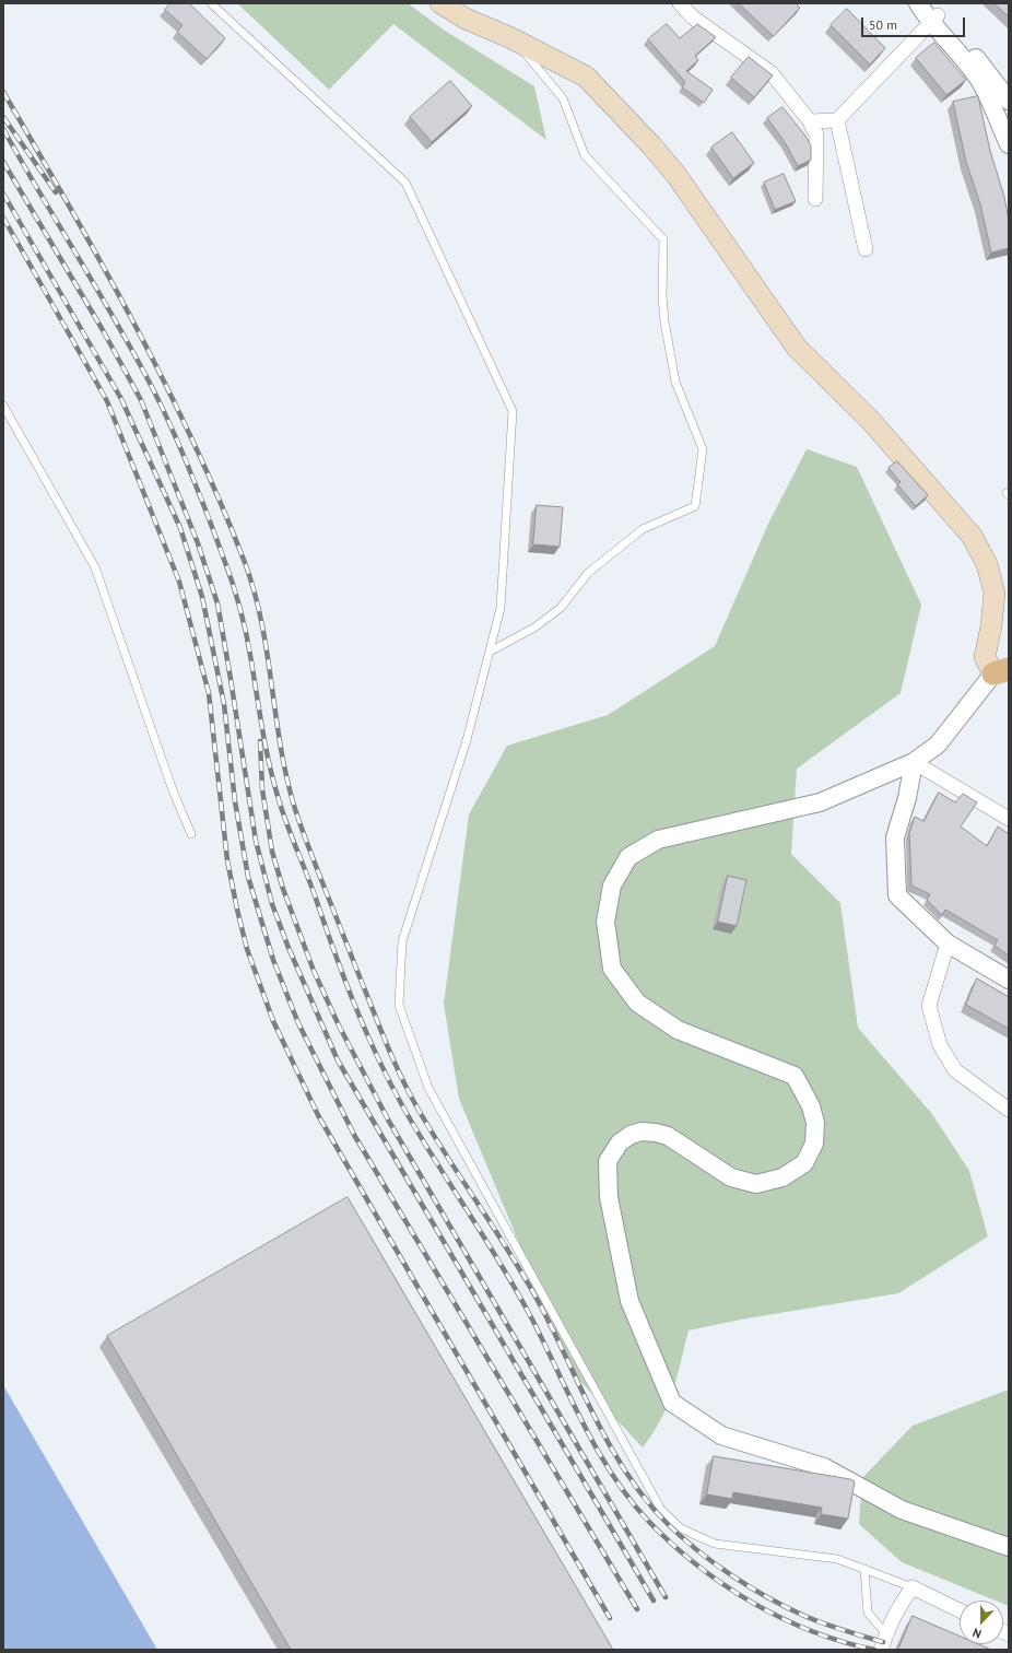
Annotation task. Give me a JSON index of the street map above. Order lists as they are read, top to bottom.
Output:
{
  "scale_bar": "50 m",
  "north": "bottom"
}
